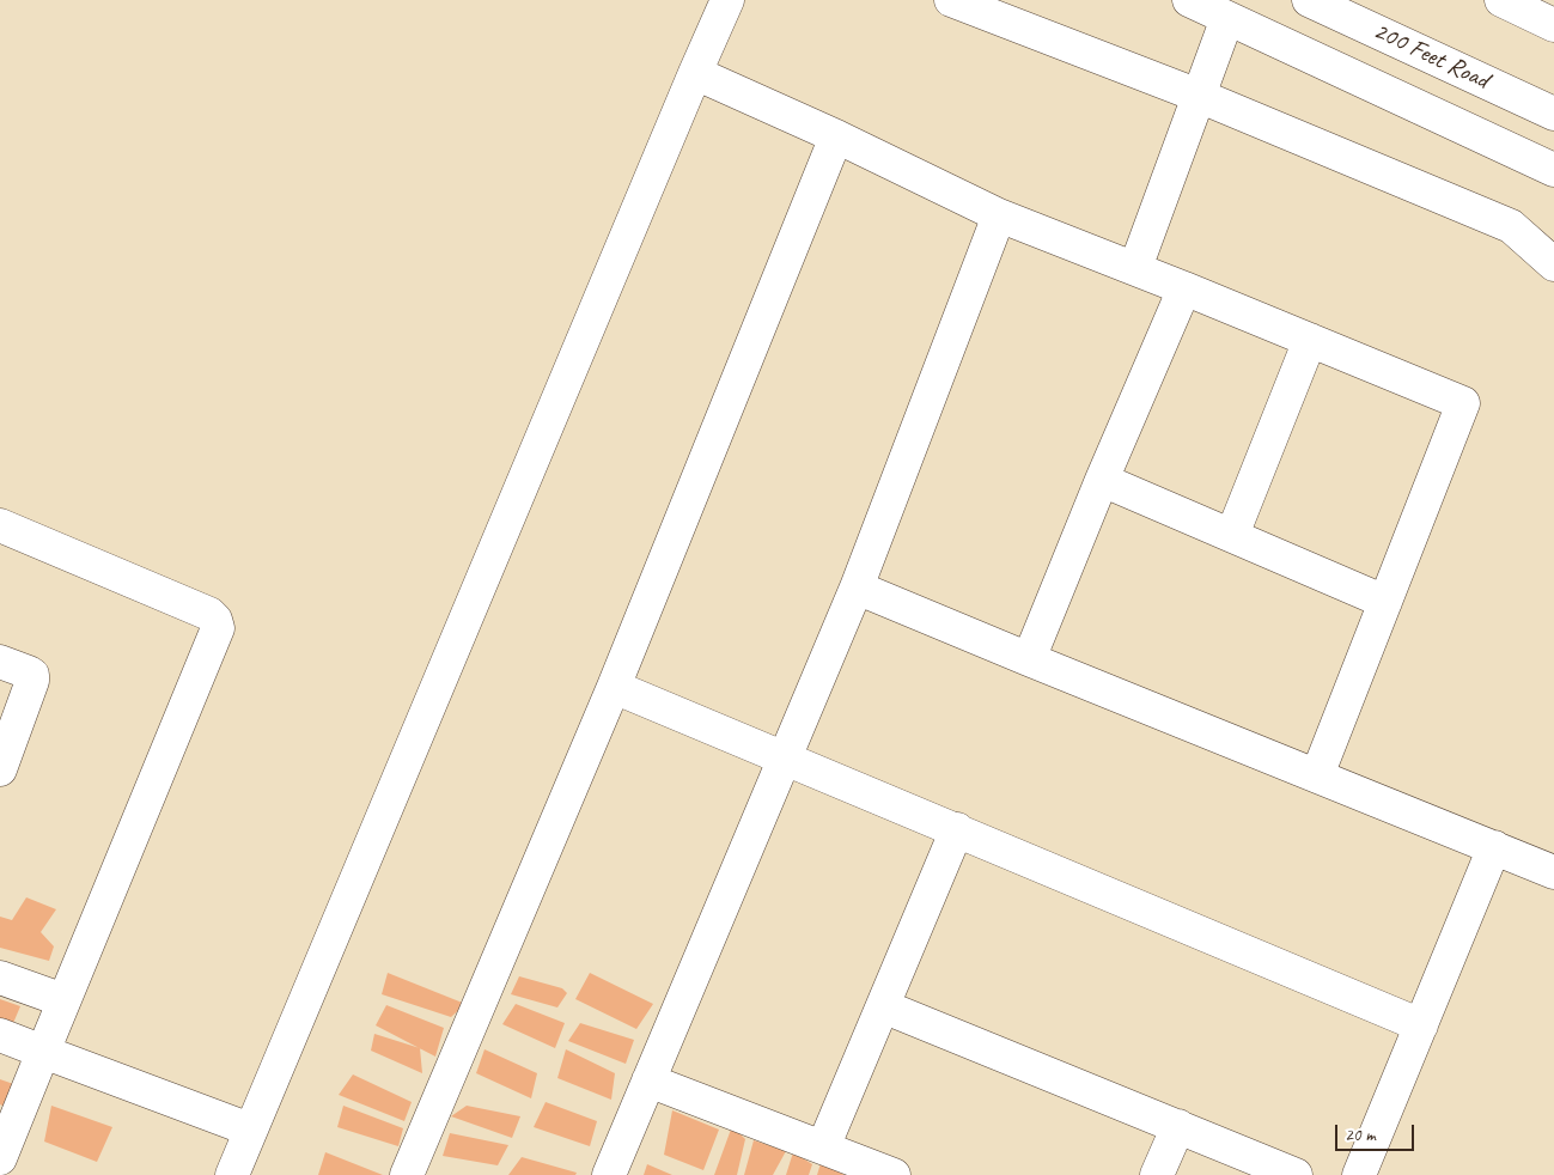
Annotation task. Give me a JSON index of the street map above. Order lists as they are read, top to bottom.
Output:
{
  "streets": {
    "street": ["200 Feet Road"]
  },
  "scale_bar": "20 m"
}
